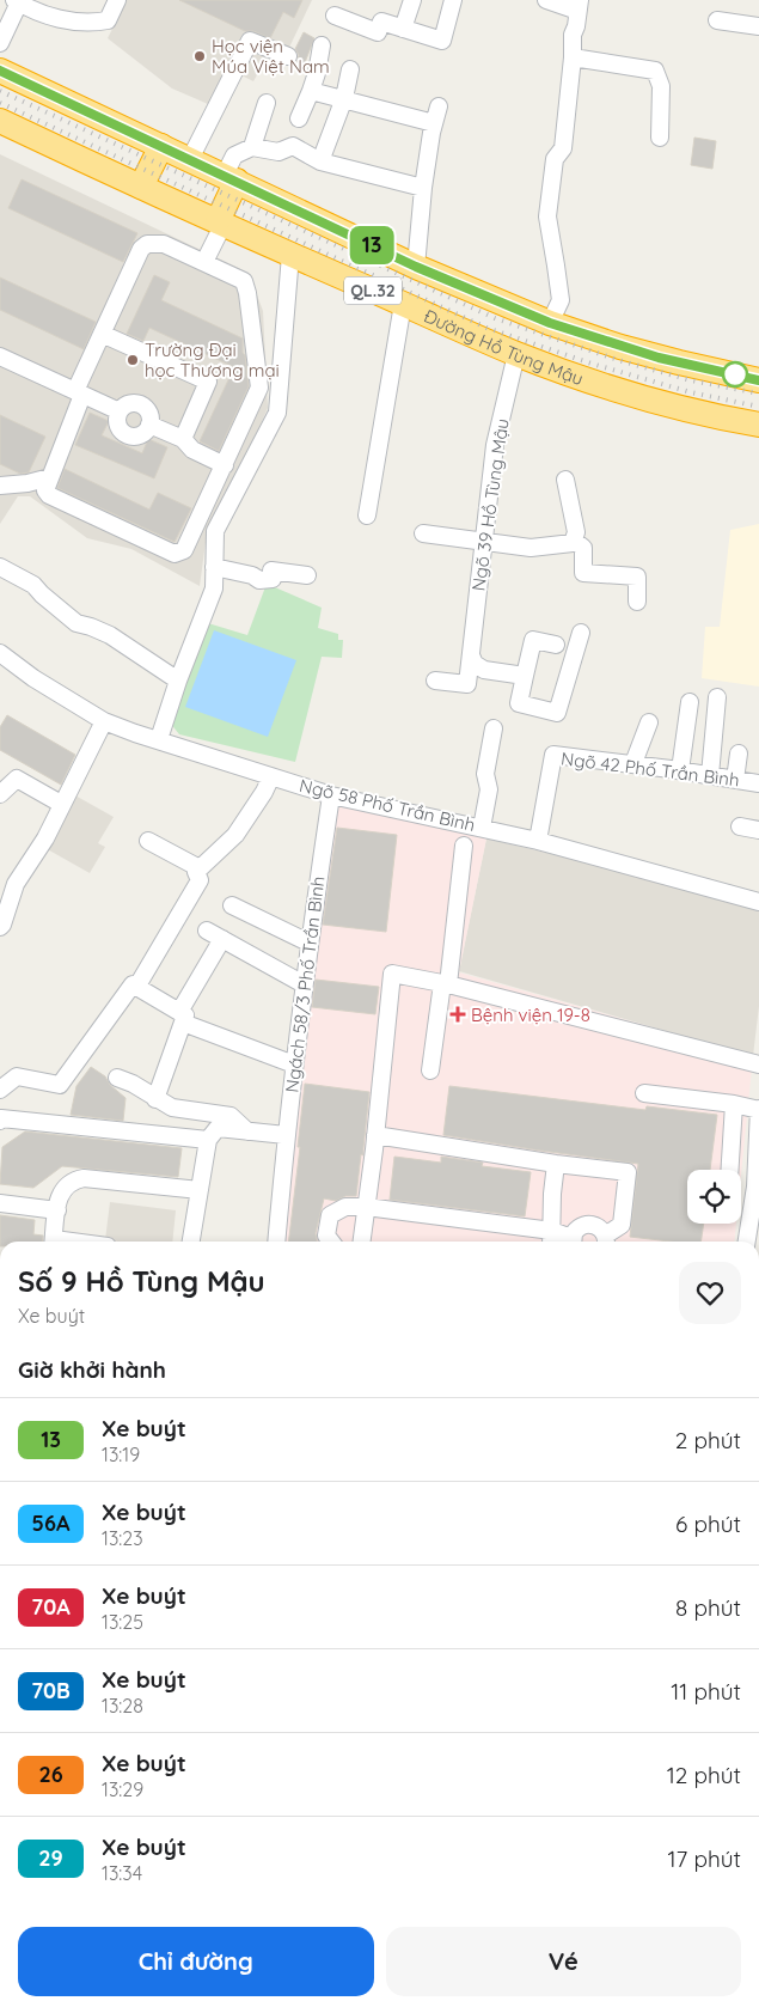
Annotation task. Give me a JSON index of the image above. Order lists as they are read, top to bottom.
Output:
{
  "streets": {
    "highway": ["QL.32", "Đường Hồ Tùng Mậu"],
    "street": [
      "Ngõ 39 Hồ Tùng Mậu",
      "Ngõ 42 Phố Trần Bình",
      "Ngõ 58 Phố Trần Bình",
      "Ngách 58/3 Phố Trần Bình"
    ]
  },
  "crossings": [
    ["Đường Hồ Tùng Mậu", "Ngõ 39 Hồ Tùng Mậu"],
    ["Ngõ 42 Phố Trần Bình", "Ngõ 58 Phố Trần Bình"],
    ["Ngõ 58 Phố Trần Bình", "Ngách 58/3 Phố Trần Bình"]
  ],
  "places": {
    "other": ["Học viện Múa Việt Nam", "Trường Đại học Thương mại"],
    "health": ["Bệnh viện 19-8"]
  },
  "lines": ["bus line 13"],
  "page": {
    "on_map": "13",
    "heading": [
      ["Số 9 Hồ Tùng Mậu", "Xe buýt"],
      "Giờ khởi hành"
    ],
    "list": [
      {
        "mark": "13",
        "name": "Xe buýt",
        "note": "13:19",
        "value": "2 phút"
      },
      {
        "mark": "56A",
        "name": "Xe buýt",
        "note": "13:23",
        "value": "6 phút"
      },
      {
        "mark": "70A",
        "name": "Xe buýt",
        "note": "13:25",
        "value": "8 phút"
      },
      {
        "mark": "70B",
        "name": "Xe buýt",
        "note": "13:28",
        "value": "11 phút"
      },
      {
        "mark": "26",
        "name": "Xe buýt",
        "note": "13:29",
        "value": "12 phút"
      },
      {
        "mark": "29",
        "name": "Xe buýt",
        "note": "13:34",
        "value": "17 phút"
      }
    ],
    "buttons": ["Chỉ đường", "Vé"]
  }
}
